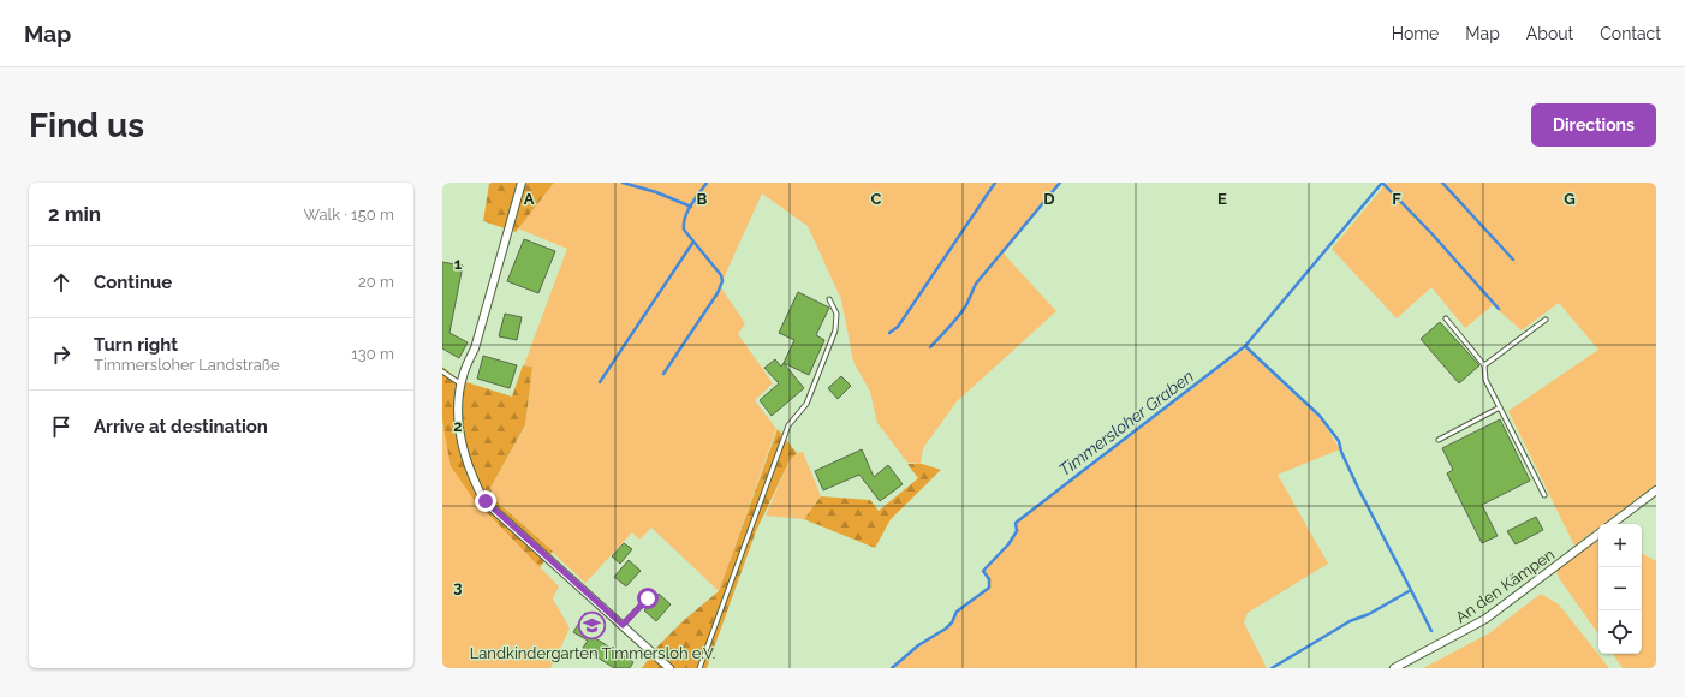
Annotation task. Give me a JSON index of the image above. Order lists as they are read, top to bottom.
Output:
{
  "streets": {
    "street": ["An den Kämpen"]
  },
  "water": ["Timmersloher Graben"],
  "places": {
    "school or university": ["Landkindergarten Timmersloh e.V."]
  },
  "page": {
    "header": "Map",
    "nav": [
      "Home",
      "Map",
      "About",
      "Contact"
    ],
    "buttons": "Directions",
    "title": "Find us",
    "heading": ["2 min", "Walk · 150 m"],
    "list": [
      ["Continue", "20 m"],
      ["Turn right", "Timmersloher Landstraße", "130 m"],
      "Arrive at destination"
    ],
    "map_buttons": ["+", "−"]
  },
  "grid": {
    "columns": [
      "A",
      "B",
      "C",
      "D",
      "E",
      "F",
      "G"
    ],
    "rows": ["1", "2", "3"]
  }
}
